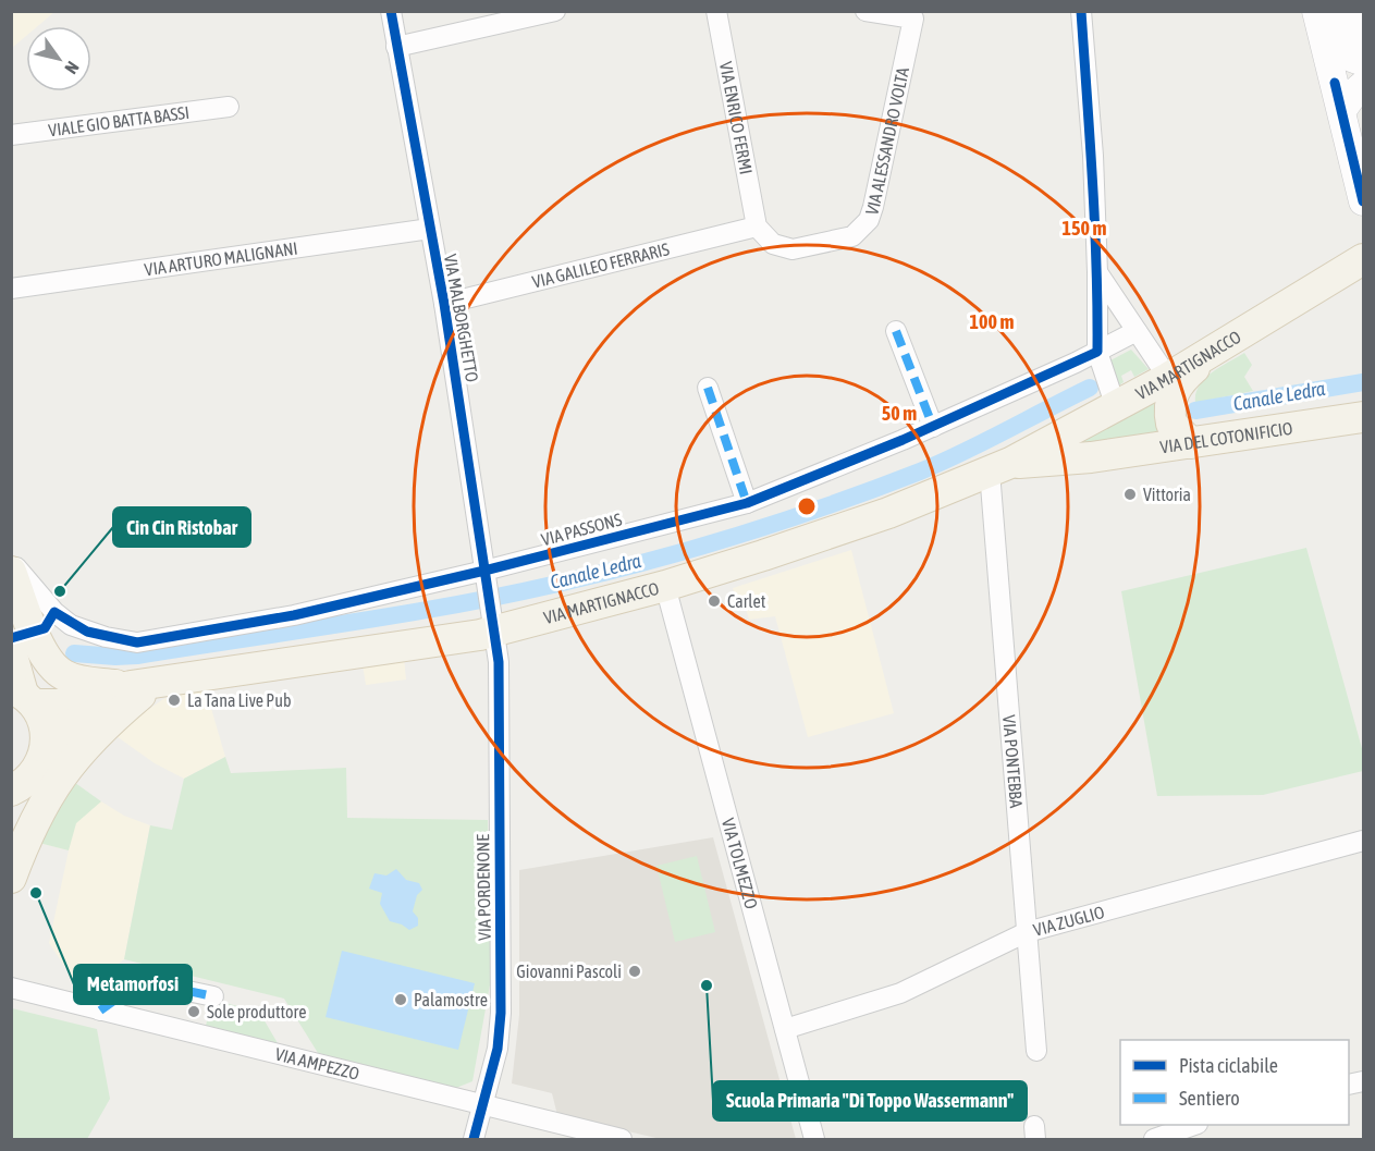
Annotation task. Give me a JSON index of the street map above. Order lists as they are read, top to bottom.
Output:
{
  "streets": {
    "main road": ["VIA MARTIGNACCO", "VIA DEL COTONIFICIO"],
    "street": [
      "VIA ENRICO FERMI",
      "VIALE GIO BATTA BASSI",
      "VIA ALESSANDRO VOLTA",
      "VIA ARTURO MALIGNANI",
      "VIA GALILEO FERRARIS",
      "VIA MALBORGHETTO",
      "VIA PASSONS",
      "VIA PONTEBBA",
      "VIA TOLMEZZO",
      "VIA PORDENONE",
      "VIA ZUGLIO",
      "VIA AMPEZZO"
    ]
  },
  "crossings": [
    ["VIA ENRICO FERMI", "VIA ALESSANDRO VOLTA"],
    ["VIA ENRICO FERMI", "VIA GALILEO FERRARIS"],
    ["VIA ALESSANDRO VOLTA", "VIA GALILEO FERRARIS"],
    ["VIA ARTURO MALIGNANI", "VIA MALBORGHETTO"],
    ["VIA GALILEO FERRARIS", "VIA MALBORGHETTO"],
    ["VIA MALBORGHETTO", "VIA MARTIGNACCO"],
    ["VIA MALBORGHETTO", "VIA PASSONS"],
    ["VIA MALBORGHETTO", "VIA PORDENONE"],
    ["VIA MARTIGNACCO", "VIA DEL COTONIFICIO"],
    ["VIA MARTIGNACCO", "VIA PONTEBBA"],
    ["VIA MARTIGNACCO", "VIA TOLMEZZO"],
    ["VIA MARTIGNACCO", "VIA PORDENONE"],
    ["VIA PONTEBBA", "VIA ZUGLIO"],
    ["VIA TOLMEZZO", "VIA ZUGLIO"],
    ["VIA PORDENONE", "VIA AMPEZZO"]
  ],
  "water": ["Canale Ledra"],
  "places": [
    "Vittoria",
    "Cin Cin Ristobar",
    "Carlet",
    "La Tana Live Pub",
    "Metamorfosi",
    "Giovanni Pascoli",
    "Scuola Primaria \"Di Toppo Wassermann\"",
    "Palamostre",
    "Sole produttore"
  ],
  "legend": ["Pista ciclabile", "Sentiero"],
  "north": "bottom right",
  "rings": ["150 m", "100 m", "50 m"]
}
